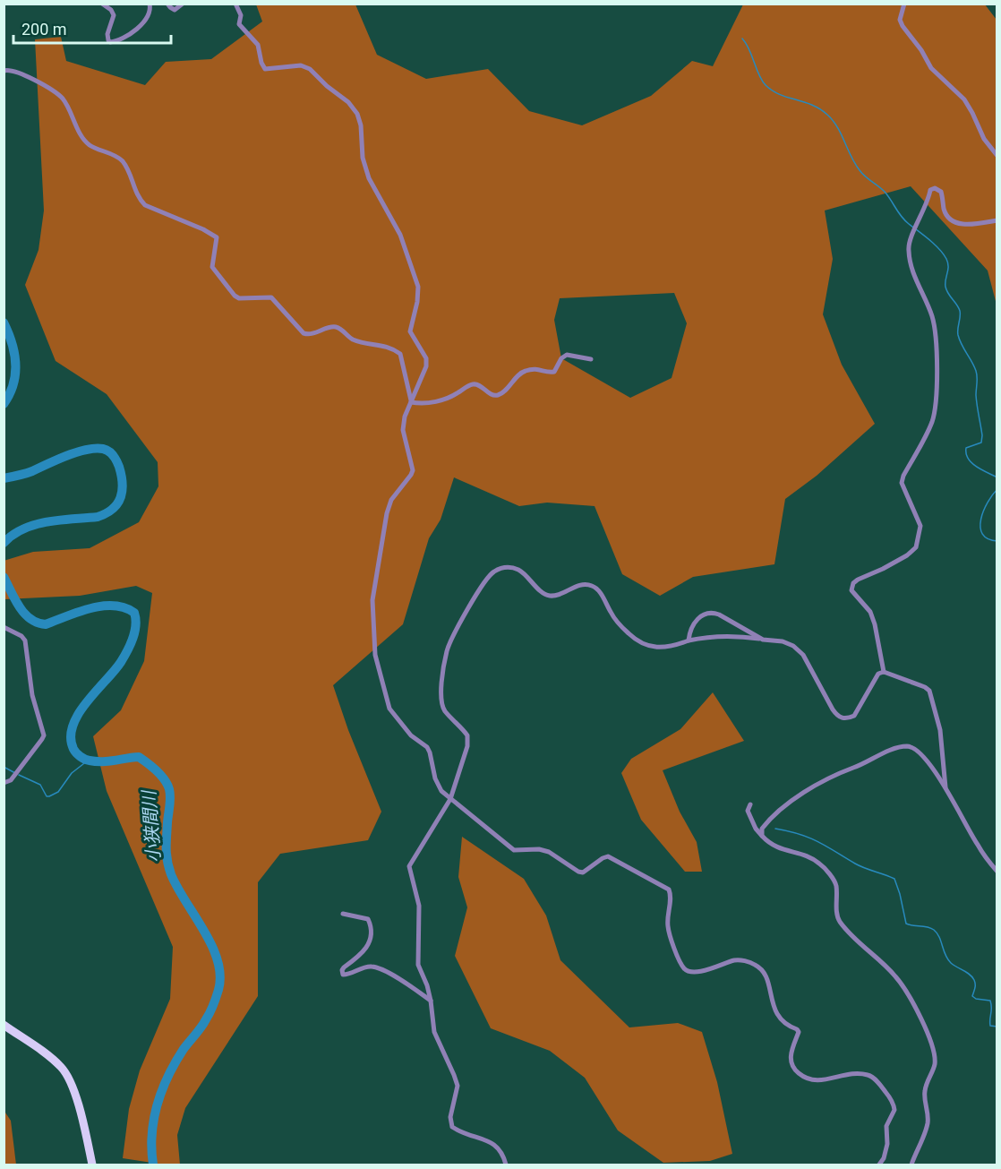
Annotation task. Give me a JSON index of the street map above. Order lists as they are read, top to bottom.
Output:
{
  "water": ["小狭間川"],
  "scale_bar": "200 m"
}
